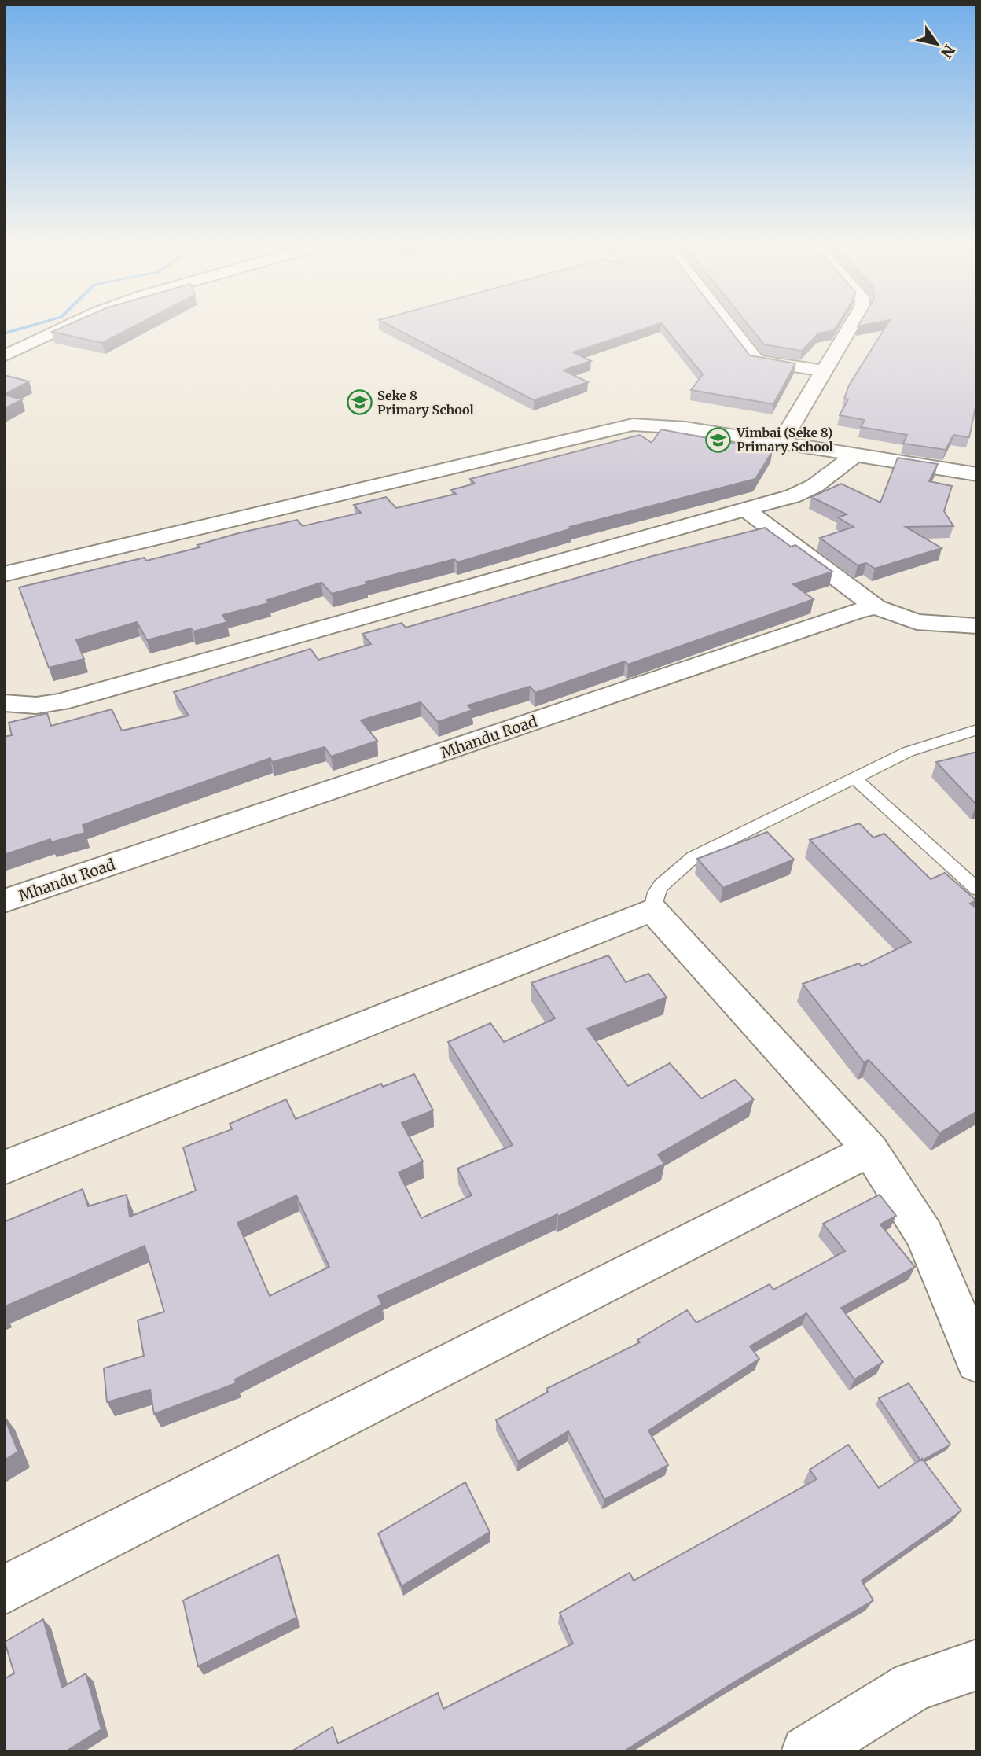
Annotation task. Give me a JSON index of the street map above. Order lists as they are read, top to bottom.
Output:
{
  "streets": {
    "street": ["Mhandu Road"]
  },
  "places": {
    "school or university": ["Seke 8 Primary School", "Vimbai (Seke 8) Primary School"]
  },
  "north": "bottom right"
}
